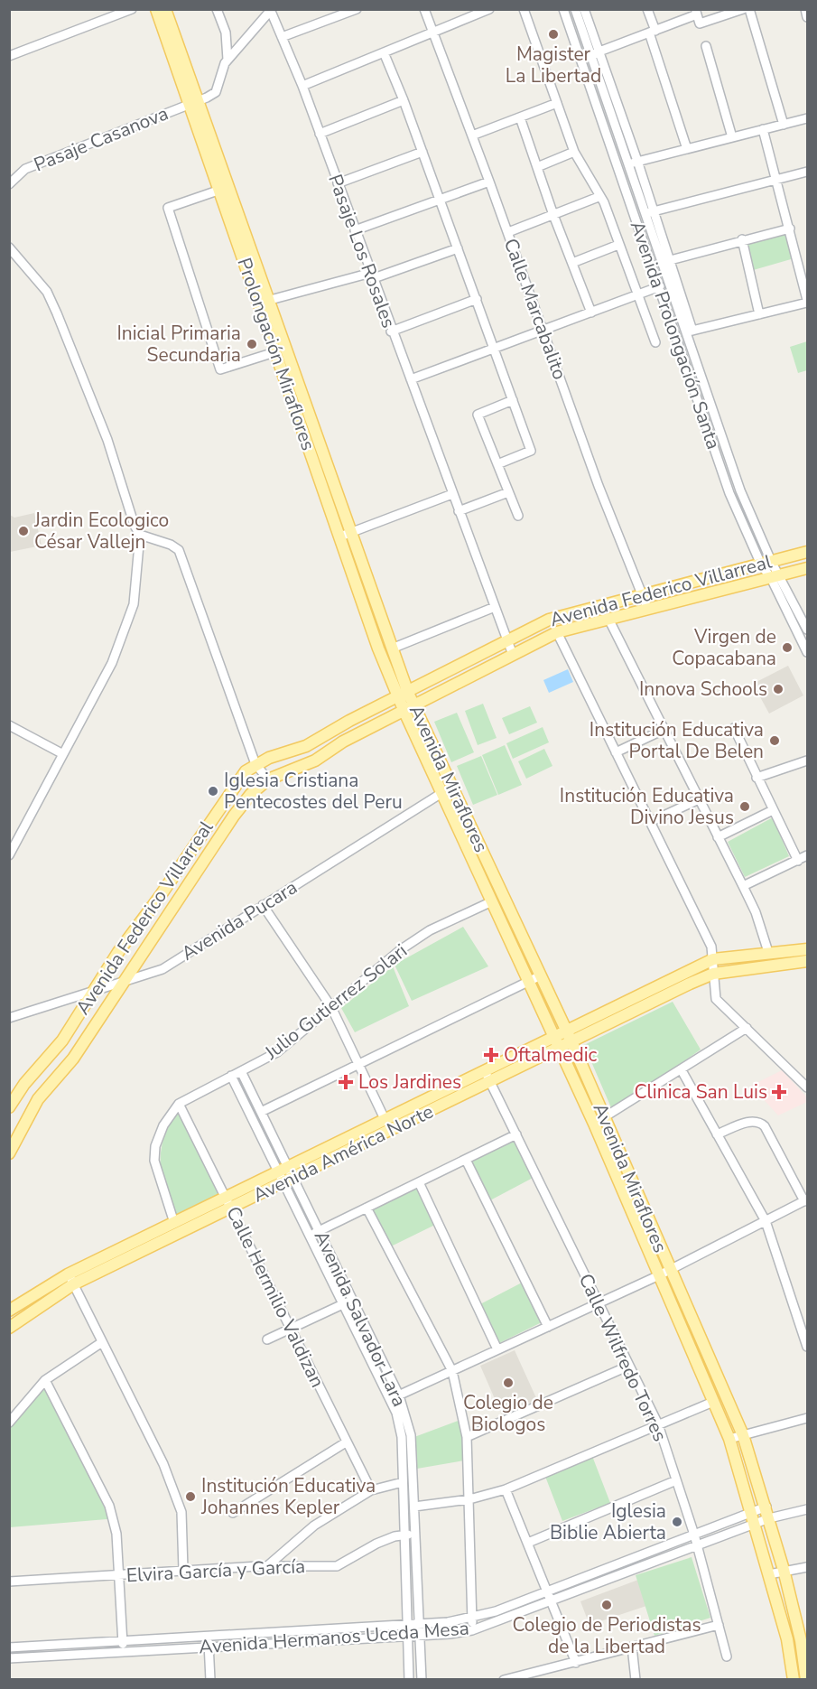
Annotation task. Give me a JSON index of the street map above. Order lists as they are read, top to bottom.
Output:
{
  "streets": {
    "main road": [
      "Prolongación Miraflores",
      "Avenida Federico Villarreal",
      "Avenida Miraflores",
      "Avenida América Norte"
    ],
    "street": [
      "Pasaje Casanova",
      "Pasaje Los Rosales",
      "Calle Marcabalito",
      "Avenida Prolongación Santa",
      "Avenida Pucara",
      "Julio Gutierrez Solari",
      "Calle Hermilio Valdizan",
      "Avenida Salvador Lara",
      "Calle Wilfredo Torres",
      "Elvira García y García",
      "Avenida Hermanos Uceda Mesa"
    ]
  },
  "crossings": [
    ["Pasaje Casanova", "Prolongación Miraflores"],
    ["Pasaje Los Rosales", "Avenida Federico Villarreal"],
    ["Calle Marcabalito", "Avenida Federico Villarreal"],
    ["Avenida Prolongación Santa", "Avenida Federico Villarreal"],
    ["Prolongación Miraflores", "Avenida Federico Villarreal"],
    ["Prolongación Miraflores", "Avenida Miraflores"],
    ["Avenida Federico Villarreal", "Avenida Miraflores"],
    ["Avenida Federico Villarreal", "Avenida Pucara"],
    ["Avenida Miraflores", "Avenida Pucara"],
    ["Avenida Miraflores", "Julio Gutierrez Solari"],
    ["Avenida Miraflores", "Avenida América Norte"],
    ["Avenida Miraflores", "Avenida Hermanos Uceda Mesa"],
    ["Julio Gutierrez Solari", "Avenida América Norte"],
    ["Julio Gutierrez Solari", "Calle Hermilio Valdizan"],
    ["Julio Gutierrez Solari", "Avenida Salvador Lara"],
    ["Avenida América Norte", "Calle Hermilio Valdizan"],
    ["Avenida América Norte", "Avenida Salvador Lara"],
    ["Avenida América Norte", "Calle Wilfredo Torres"],
    ["Avenida Salvador Lara", "Elvira García y García"],
    ["Avenida Salvador Lara", "Avenida Hermanos Uceda Mesa"],
    ["Calle Wilfredo Torres", "Avenida Hermanos Uceda Mesa"]
  ],
  "places": {
    "other": [
      "Magister La Libertad",
      "Inicial Primaria Secundaria",
      "Jardin Ecologico César Vallejn",
      "Virgen de Copacabana",
      "Innova Schools",
      "Institución Educativa Portal De Belen",
      "Iglesia Cristiana Pentecostes del Peru",
      "Institución Educativa Divino Jesus",
      "Colegio de Biologos",
      "Institución Educativa Johannes Kepler",
      "Iglesia Biblie Abierta",
      "Colegio de Periodistas de la Libertad"
    ],
    "health": ["Oftalmedic", "Los Jardines", "Clinica San Luis"]
  }
}
